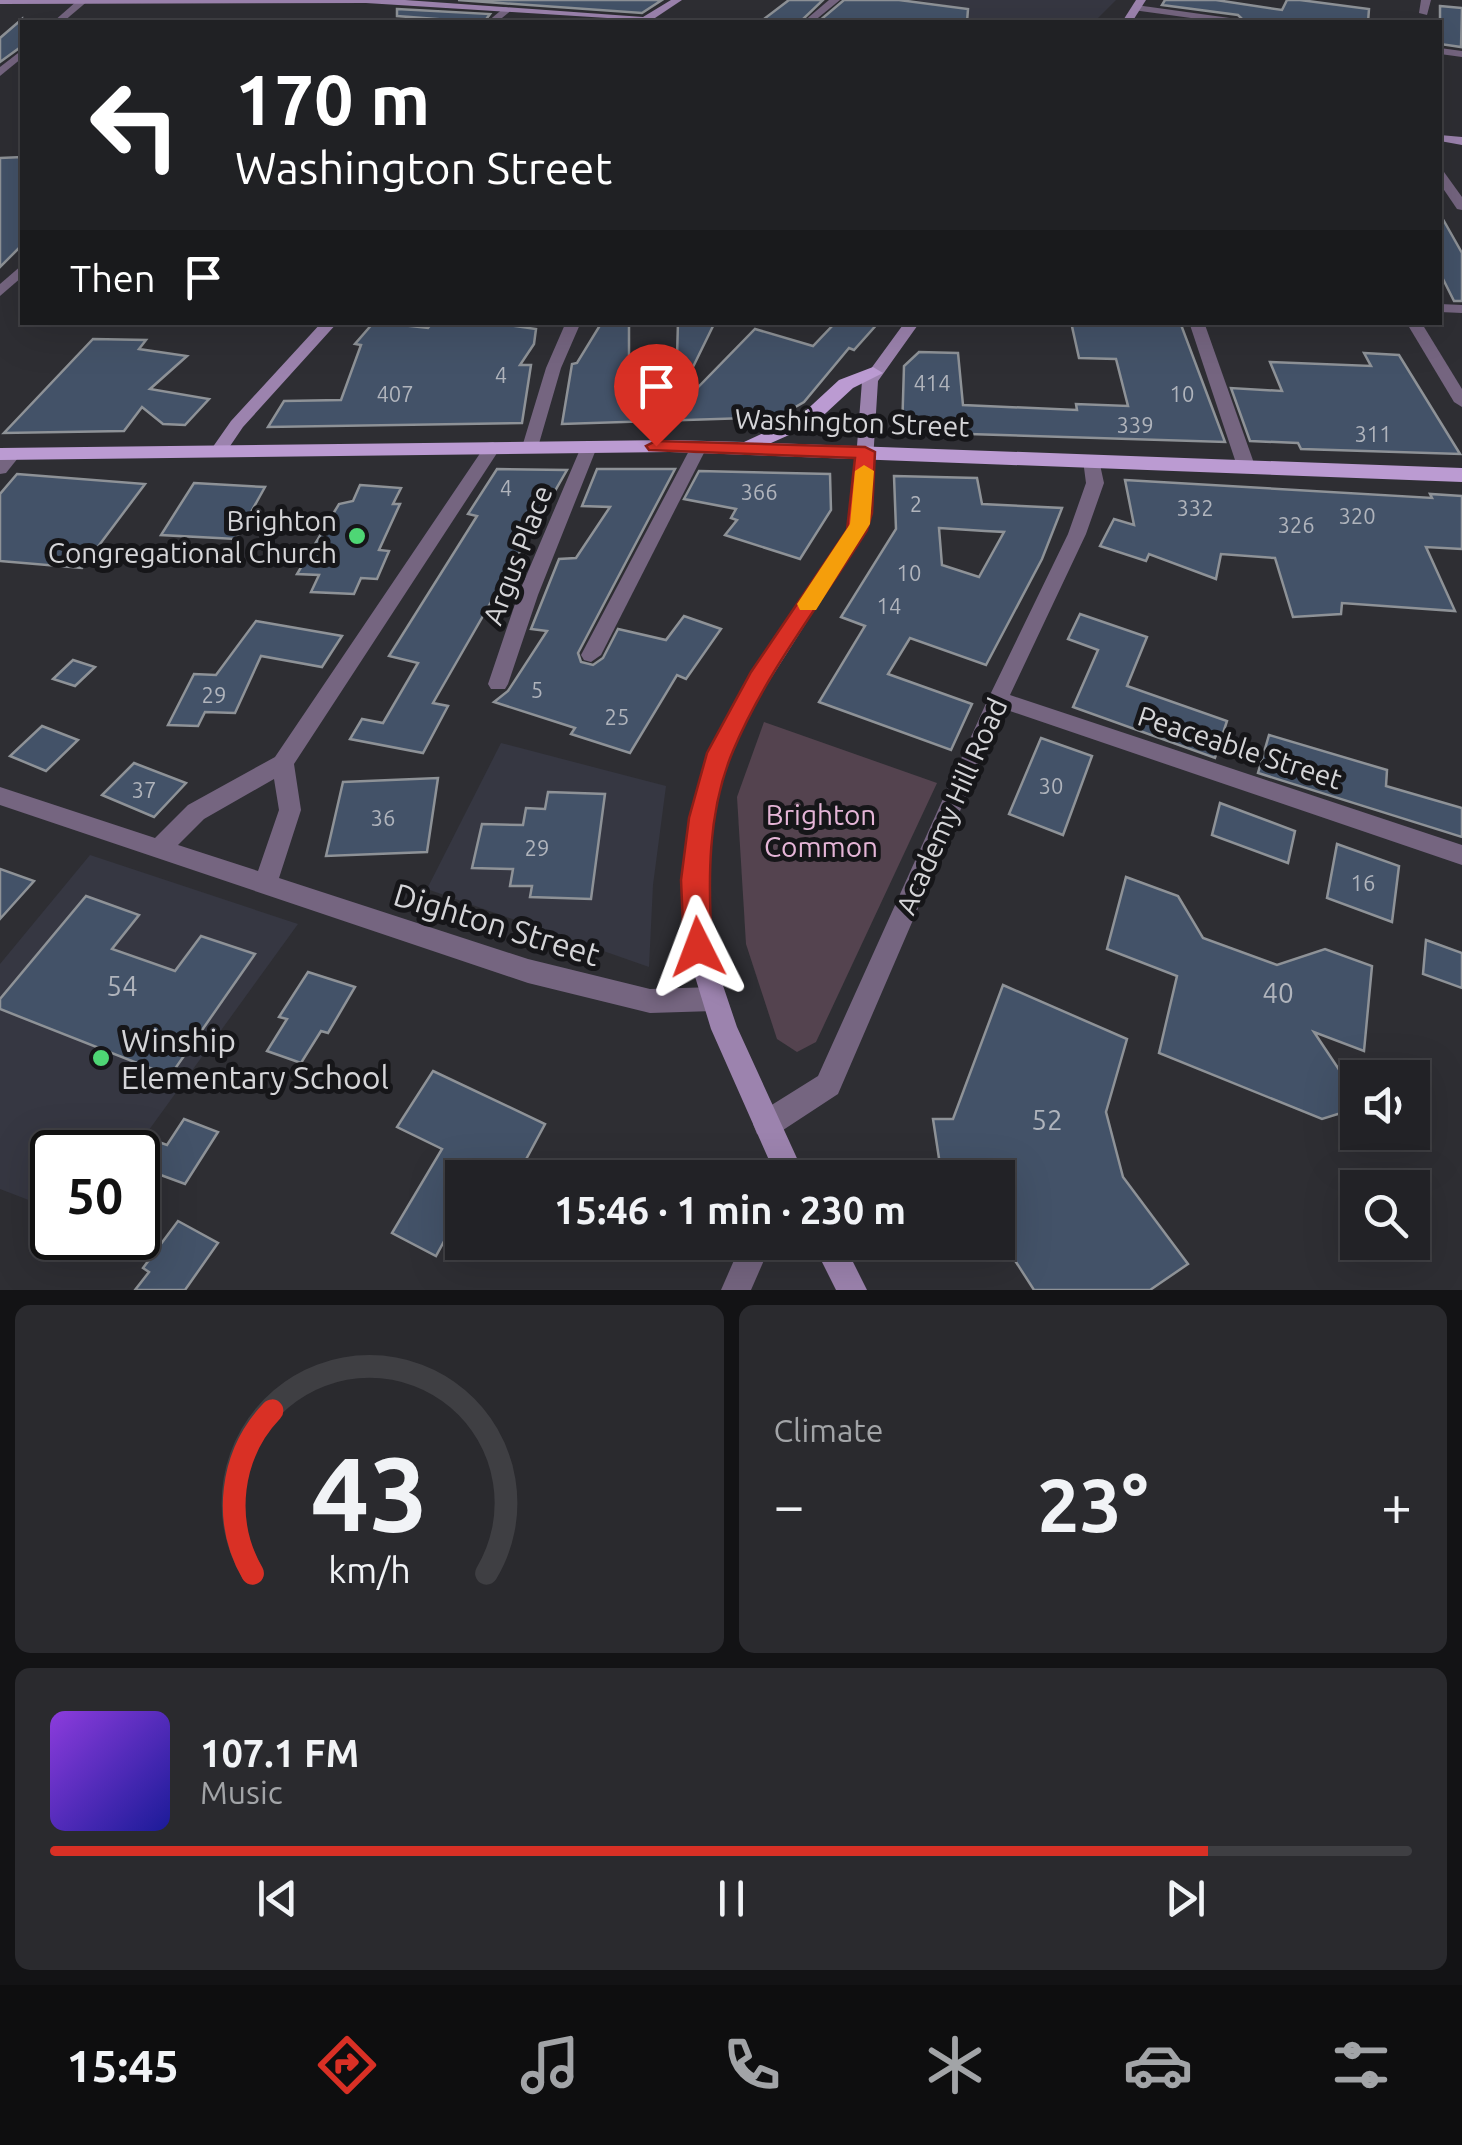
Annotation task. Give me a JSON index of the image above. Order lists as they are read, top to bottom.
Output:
{
  "streets": {
    "main road": ["Washington Street"],
    "street": [
      "Argus Place",
      "Peaceable Street",
      "Academy Hill Road",
      "Dighton Street"
    ]
  },
  "crossings": [
    ["Washington Street", "Argus Place"],
    ["Washington Street", "Academy Hill Road"],
    ["Peaceable Street", "Academy Hill Road"]
  ],
  "parks": ["Brighton Common"],
  "places": ["Brighton Congregational Church", "Winship Elementary School"],
  "house_numbers": [
    "4",
    "414",
    "407",
    "10",
    "339",
    "311",
    "4",
    "366",
    "2",
    "332",
    "320",
    "326",
    "10",
    "14",
    "5",
    "29",
    "25",
    "30",
    "37",
    "36",
    "29",
    "16",
    "54",
    "40",
    "52"
  ],
  "page": {
    "turn": ["170 m", "Washington Street"],
    "then": "Then",
    "limit": "50",
    "trip": "15:46 · 1 min · 230 m",
    "tile": "Climate",
    "heat": ["−", "23°", "+"],
    "song": ["107.1 FM", "Music"],
    "tabs": "15:45",
    "gauge": ["43", "km/h"]
  }
}
